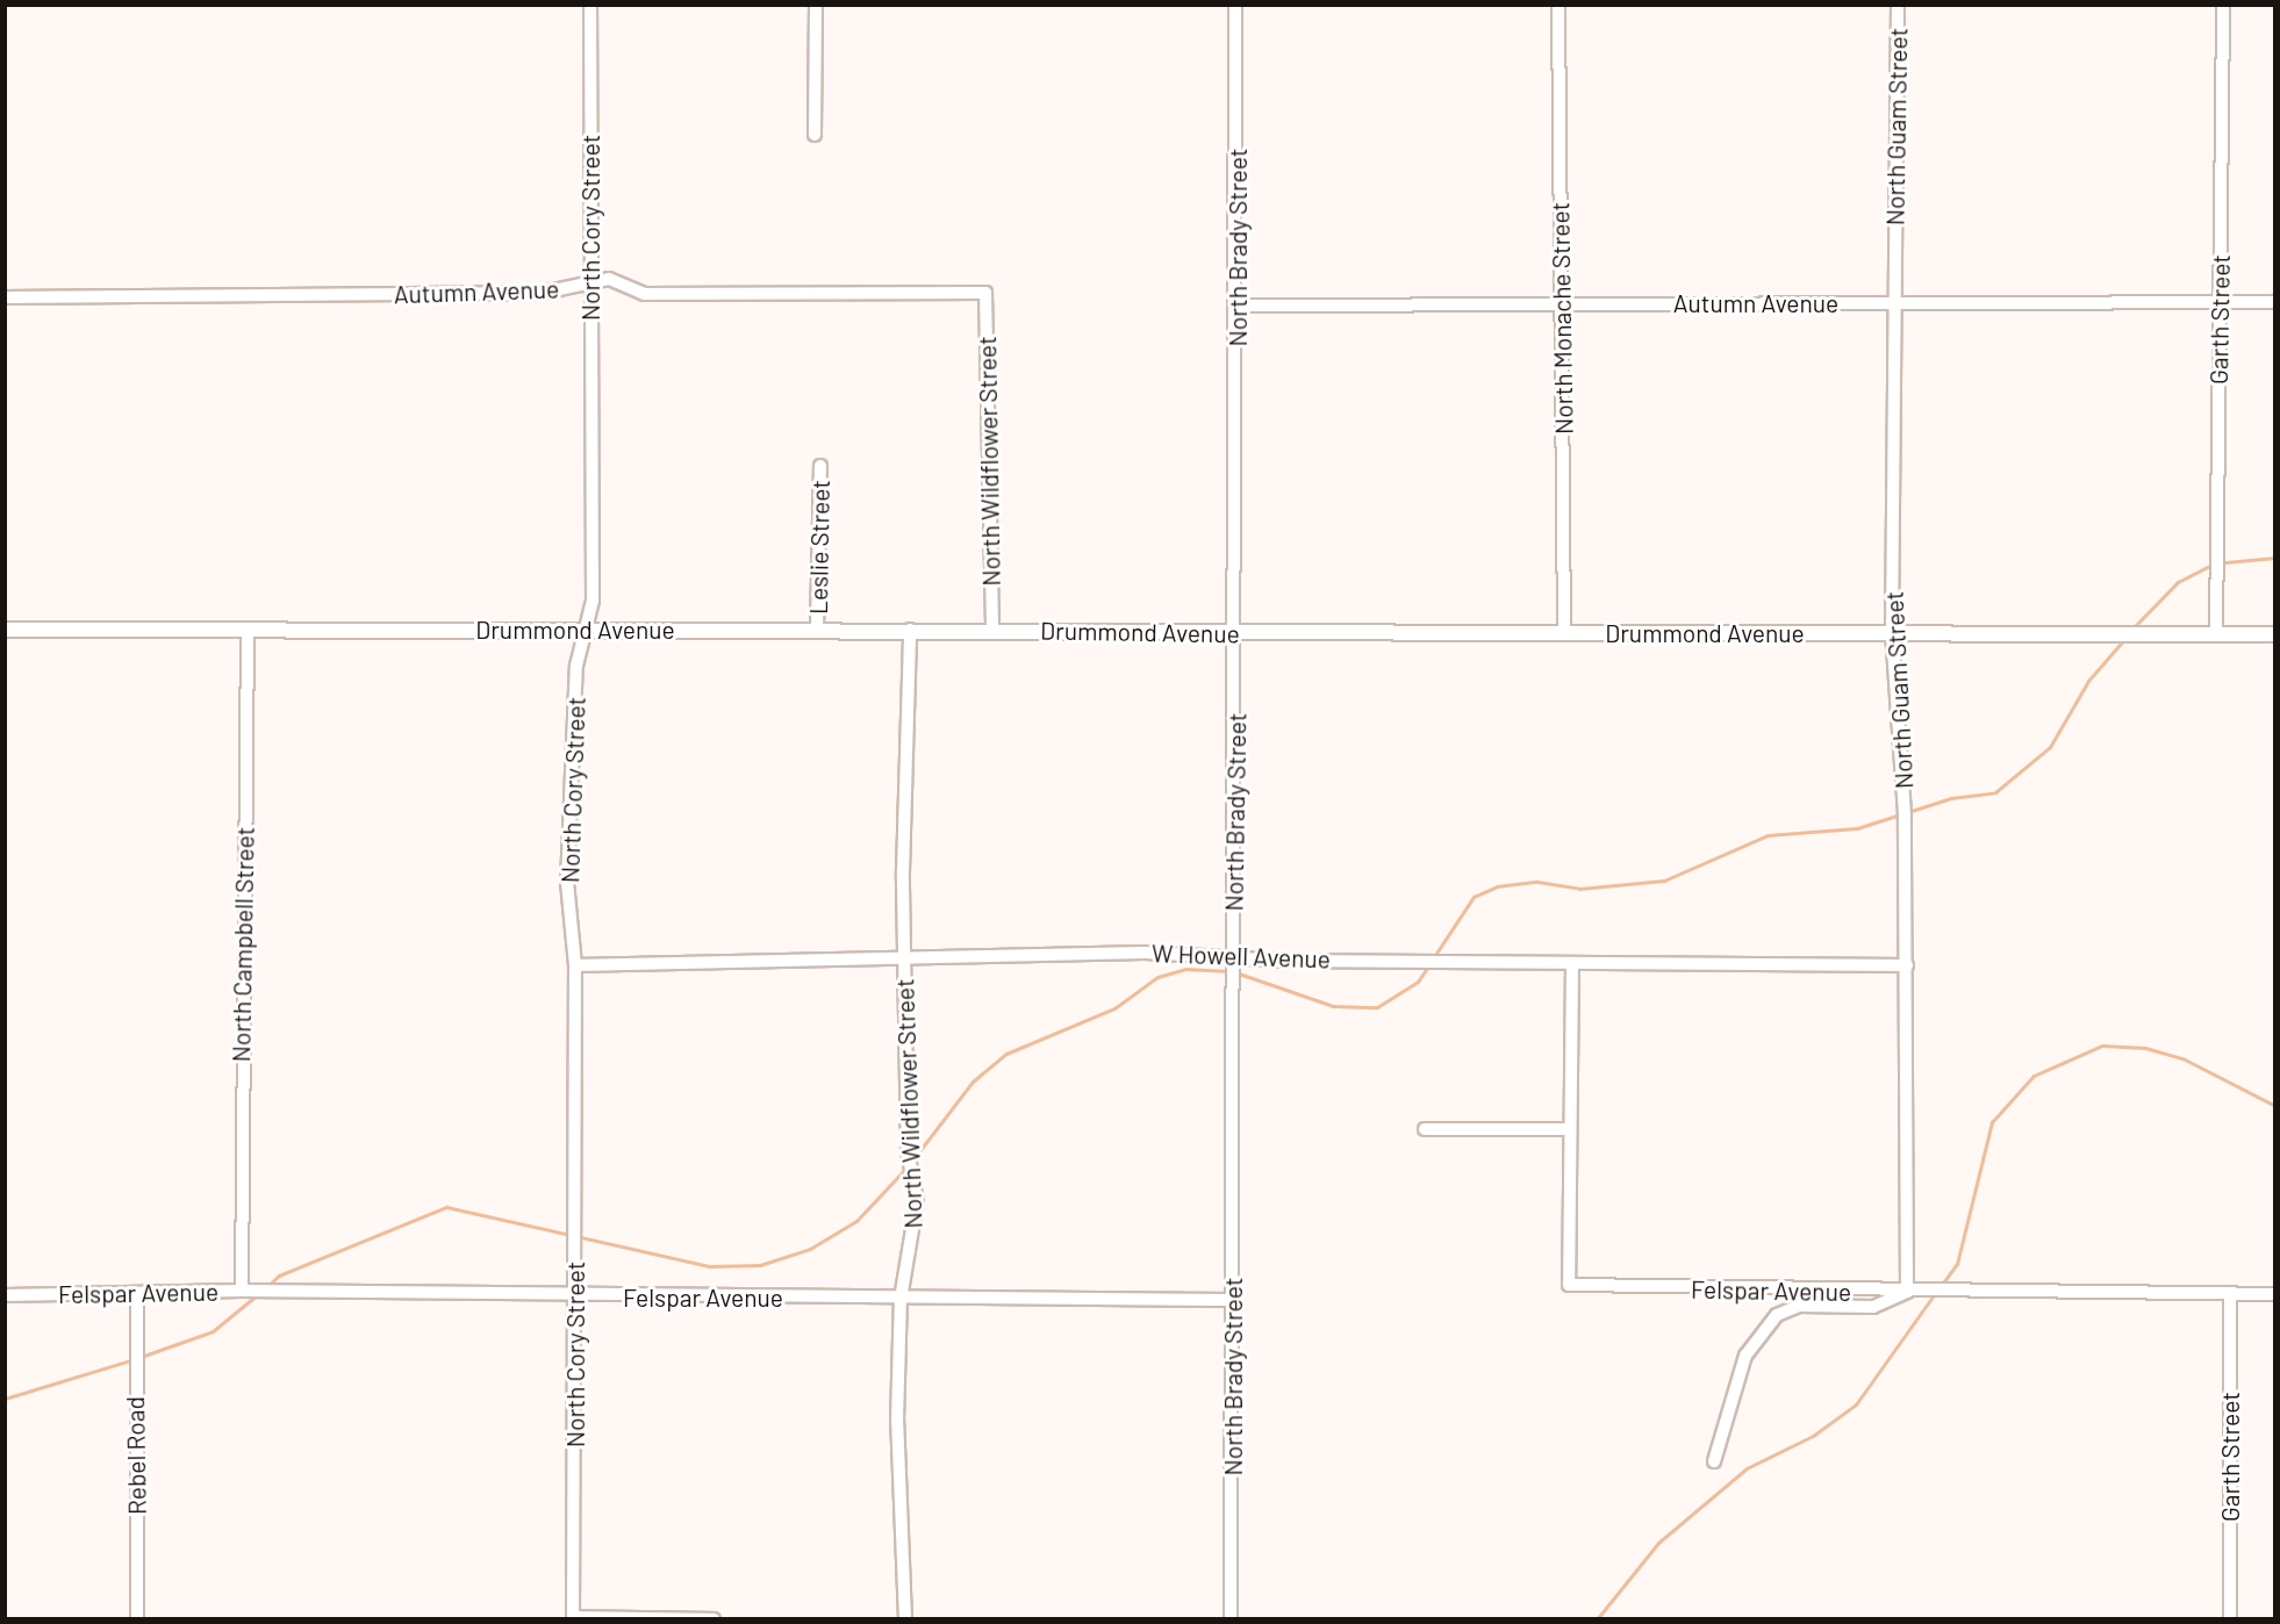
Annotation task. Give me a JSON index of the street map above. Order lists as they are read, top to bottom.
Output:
{
  "streets": {
    "street": [
      "North Guam Street",
      "North Cory Street",
      "North Brady Street",
      "Autumn Avenue",
      "North Monache Street",
      "Garth Street",
      "North Wildflower Street",
      "Leslie Street",
      "Drummond Avenue",
      "North Campbell Street",
      "W Howell Avenue",
      "Felspar Avenue",
      "Rebel Road"
    ]
  },
  "crossings": [
    ["North Guam Street", "Autumn Avenue"],
    ["North Guam Street", "Drummond Avenue"],
    ["North Guam Street", "W Howell Avenue"],
    ["North Guam Street", "Felspar Avenue"],
    ["North Cory Street", "Autumn Avenue"],
    ["North Cory Street", "Drummond Avenue"],
    ["North Cory Street", "W Howell Avenue"],
    ["North Cory Street", "Felspar Avenue"],
    ["North Brady Street", "Autumn Avenue"],
    ["North Brady Street", "Drummond Avenue"],
    ["North Brady Street", "W Howell Avenue"],
    ["North Brady Street", "Felspar Avenue"],
    ["Autumn Avenue", "North Monache Street"],
    ["Autumn Avenue", "Garth Street"],
    ["Autumn Avenue", "North Wildflower Street"],
    ["North Monache Street", "Drummond Avenue"],
    ["Garth Street", "Drummond Avenue"],
    ["Garth Street", "Felspar Avenue"],
    ["North Wildflower Street", "Drummond Avenue"],
    ["North Wildflower Street", "W Howell Avenue"],
    ["North Wildflower Street", "Felspar Avenue"],
    ["Leslie Street", "Drummond Avenue"],
    ["Drummond Avenue", "North Campbell Street"],
    ["North Campbell Street", "Felspar Avenue"],
    ["Felspar Avenue", "Rebel Road"]
  ]
}
